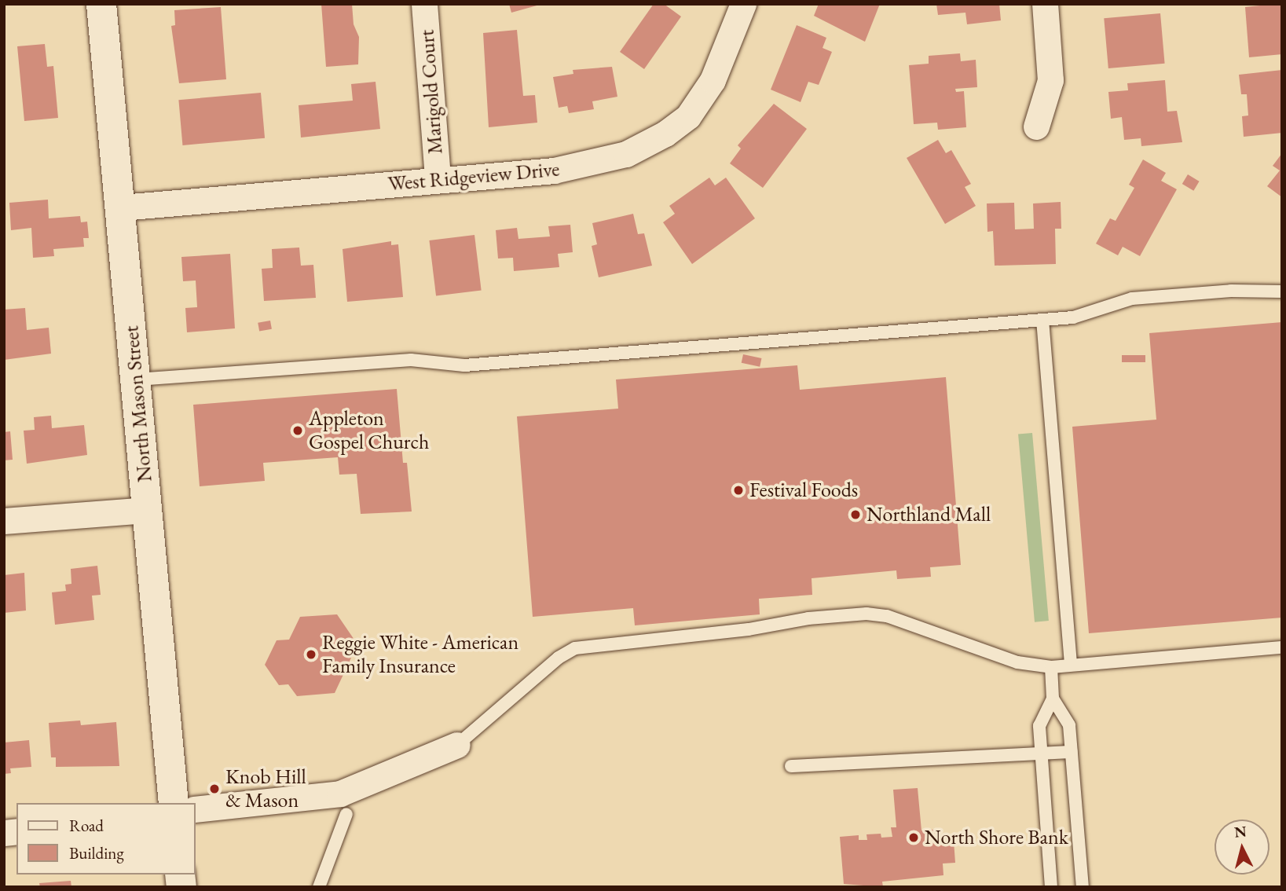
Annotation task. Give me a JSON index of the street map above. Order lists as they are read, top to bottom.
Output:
{
  "streets": {
    "street": ["Marigold Court", "West Ridgeview Drive", "North Mason Street"]
  },
  "crossings": [
    ["Marigold Court", "West Ridgeview Drive"],
    ["West Ridgeview Drive", "North Mason Street"]
  ],
  "places": [
    "Appleton Gospel Church",
    "Festival Foods",
    "Northland Mall",
    "Reggie White - American Family Insurance",
    "Knob Hill & Mason",
    "North Shore Bank"
  ],
  "legend": ["Road", "Building"],
  "north": "top"
}
